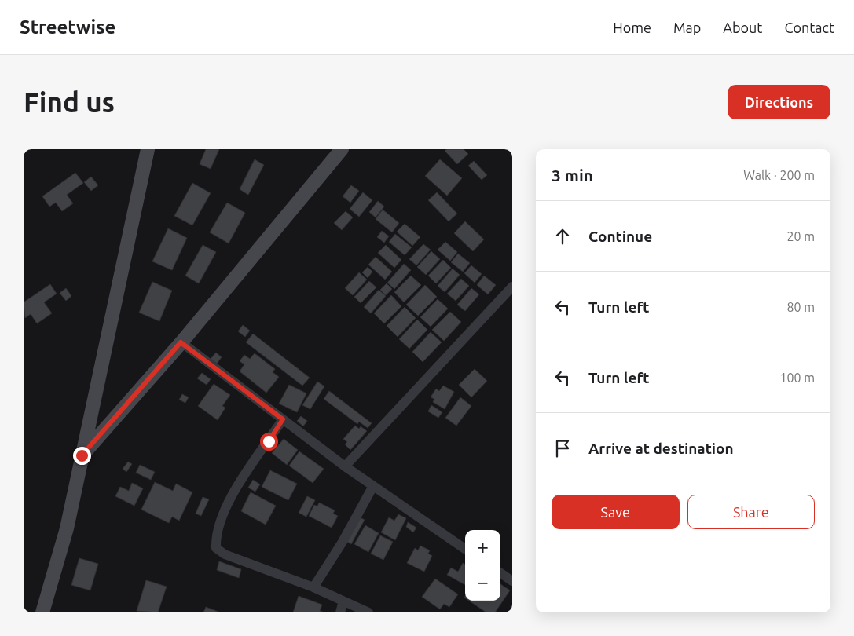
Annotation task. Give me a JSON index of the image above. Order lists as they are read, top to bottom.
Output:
{
  "page": {
    "header": "Streetwise",
    "nav": [
      "Home",
      "Map",
      "About",
      "Contact"
    ],
    "buttons": [
      "Directions",
      ["Save", "Share"]
    ],
    "title": "Find us",
    "heading": ["3 min", "Walk · 200 m"],
    "list": [
      ["Continue", "20 m"],
      ["Turn left", "80 m"],
      ["Turn left", "100 m"],
      "Arrive at destination"
    ],
    "map_buttons": ["+", "−"]
  }
}
